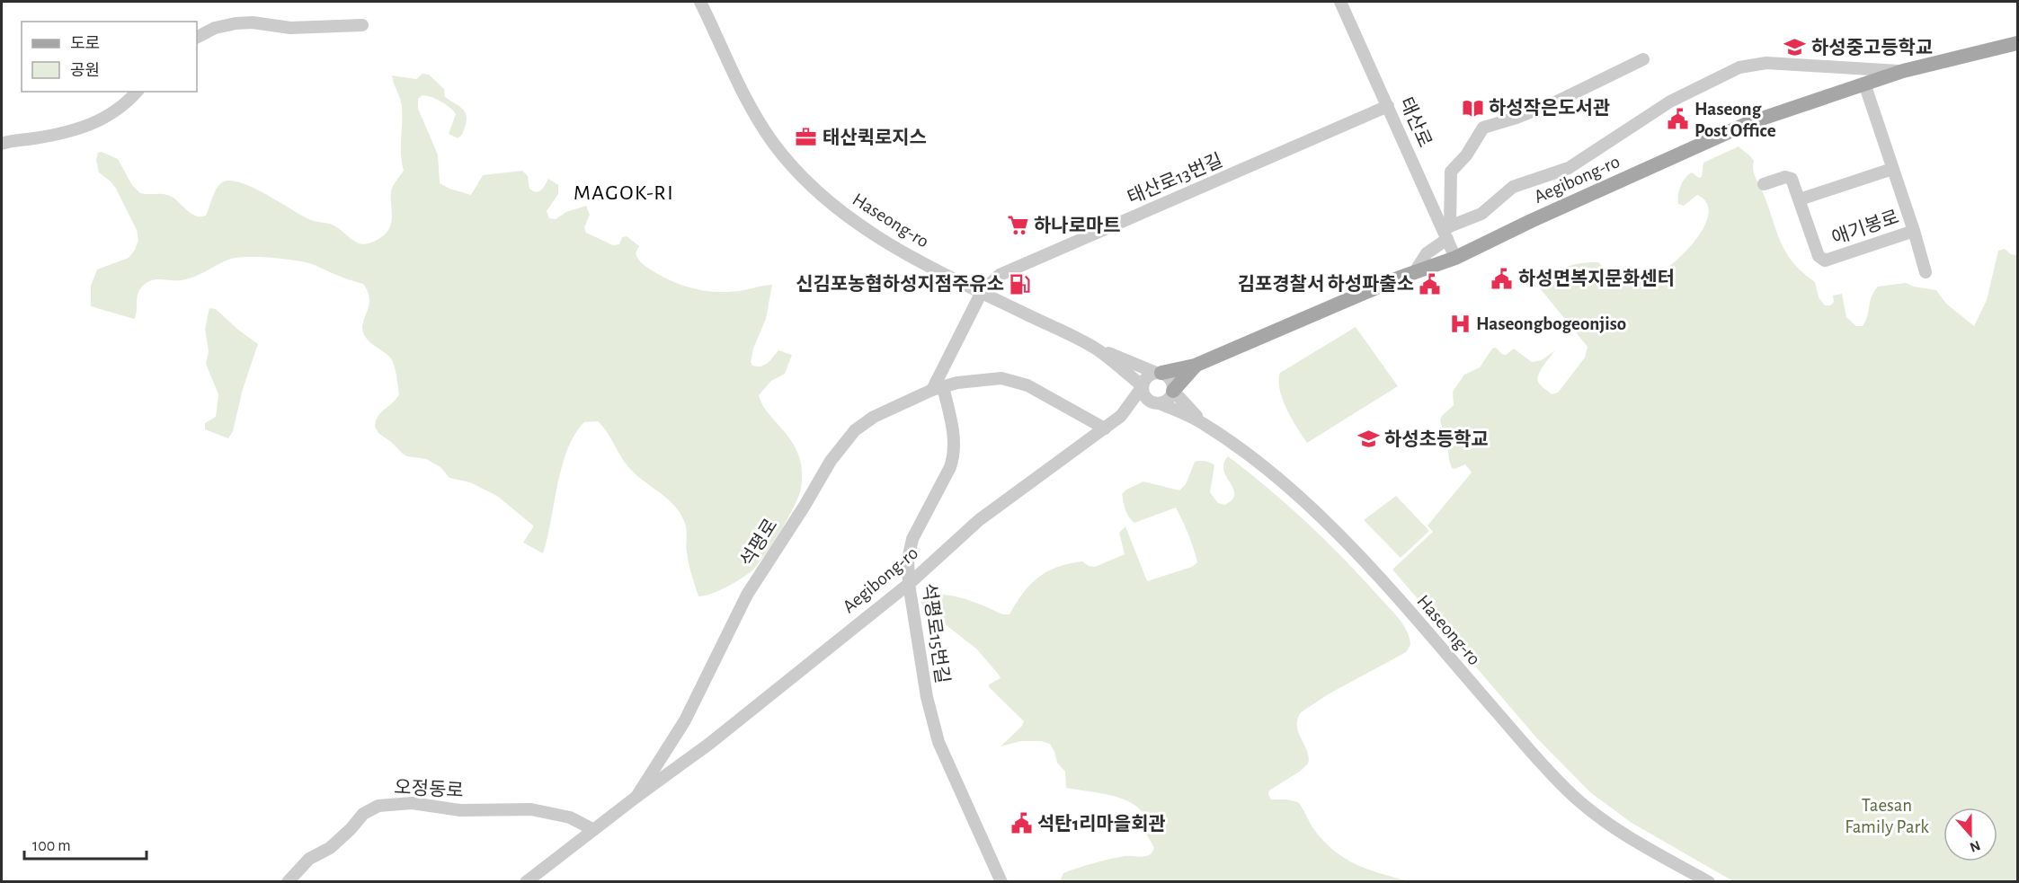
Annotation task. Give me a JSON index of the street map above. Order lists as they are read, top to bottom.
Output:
{
  "streets": {
    "main road": ["Aegibong-ro"],
    "street": [
      "태산로",
      "태산로13번길",
      "Haseong-ro",
      "애기봉로",
      "석평로",
      "석평로15번길",
      "오정동로"
    ]
  },
  "crossings": [
    ["태산로", "태산로13번길"],
    ["태산로", "Aegibong-ro"],
    ["태산로13번길", "Haseong-ro"],
    ["태산로13번길", "석평로"],
    ["태산로13번길", "석평로15번길"],
    ["Aegibong-ro", "Haseong-ro"],
    ["Aegibong-ro", "애기봉로"],
    ["Aegibong-ro", "석평로"],
    ["Aegibong-ro", "석평로15번길"],
    ["석평로", "석평로15번길"],
    ["석평로", "오정동로"]
  ],
  "districts": ["MAGOK-RI"],
  "parks": ["Taesan Family Park"],
  "places": {
    "school or university": ["하성중고등학교", "하성초등학교"],
    "library": ["하성작은도서관"],
    "public building": [
      "Haseong Post Office",
      "하성면복지문화센터",
      "김포경찰서 하성파출소",
      "석탄1리마을회관"
    ],
    "office": ["태산퀵로지스"],
    "supermarket": ["하나로마트"],
    "fuel station": ["신김포농협하성지점주유소"],
    "hospital": ["Haseongbogeonjiso"]
  },
  "legend": ["도로", "공원"],
  "scale_bar": "100 m",
  "north": "bottom"
}
